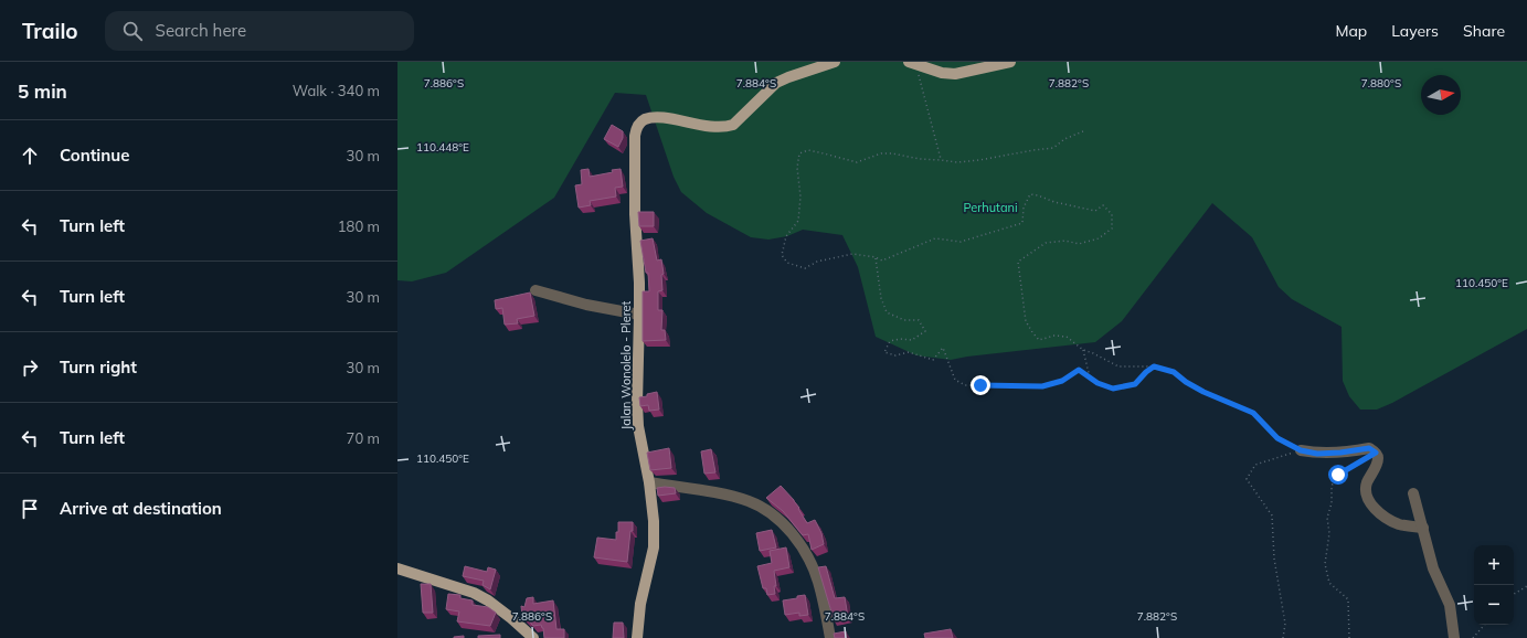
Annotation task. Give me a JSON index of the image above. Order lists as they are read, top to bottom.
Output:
{
  "streets": {
    "main road": ["Jalan Wonolelo - Pleret"]
  },
  "parks": ["Perhutani"],
  "north": "right",
  "page": {
    "header": "Trailo",
    "search": "Search here",
    "nav": ["Map", "Layers", "Share"],
    "heading": ["5 min", "Walk · 340 m"],
    "list": [
      ["Continue", "30 m"],
      ["Turn left", "180 m"],
      ["Turn left", "30 m"],
      ["Turn right", "30 m"],
      ["Turn left", "70 m"],
      "Arrive at destination"
    ],
    "map_buttons": ["+", "−"]
  },
  "coordinates": [
    "7.886°S",
    "7.884°S",
    "7.882°S",
    "7.880°S",
    "110.448°E",
    "110.450°E"
  ]
}
